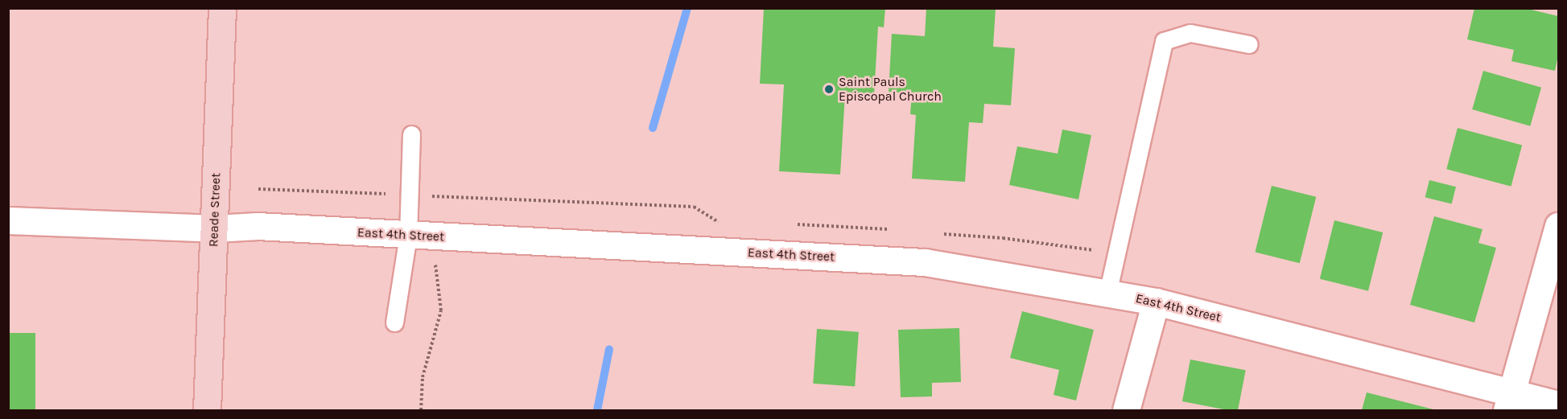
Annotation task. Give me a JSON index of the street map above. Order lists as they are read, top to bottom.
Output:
{
  "streets": {
    "street": ["Reade Street", "East 4th Street"]
  },
  "crossings": [
    ["Reade Street", "East 4th Street"]
  ],
  "places": ["Saint Pauls Episcopal Church"]
}
